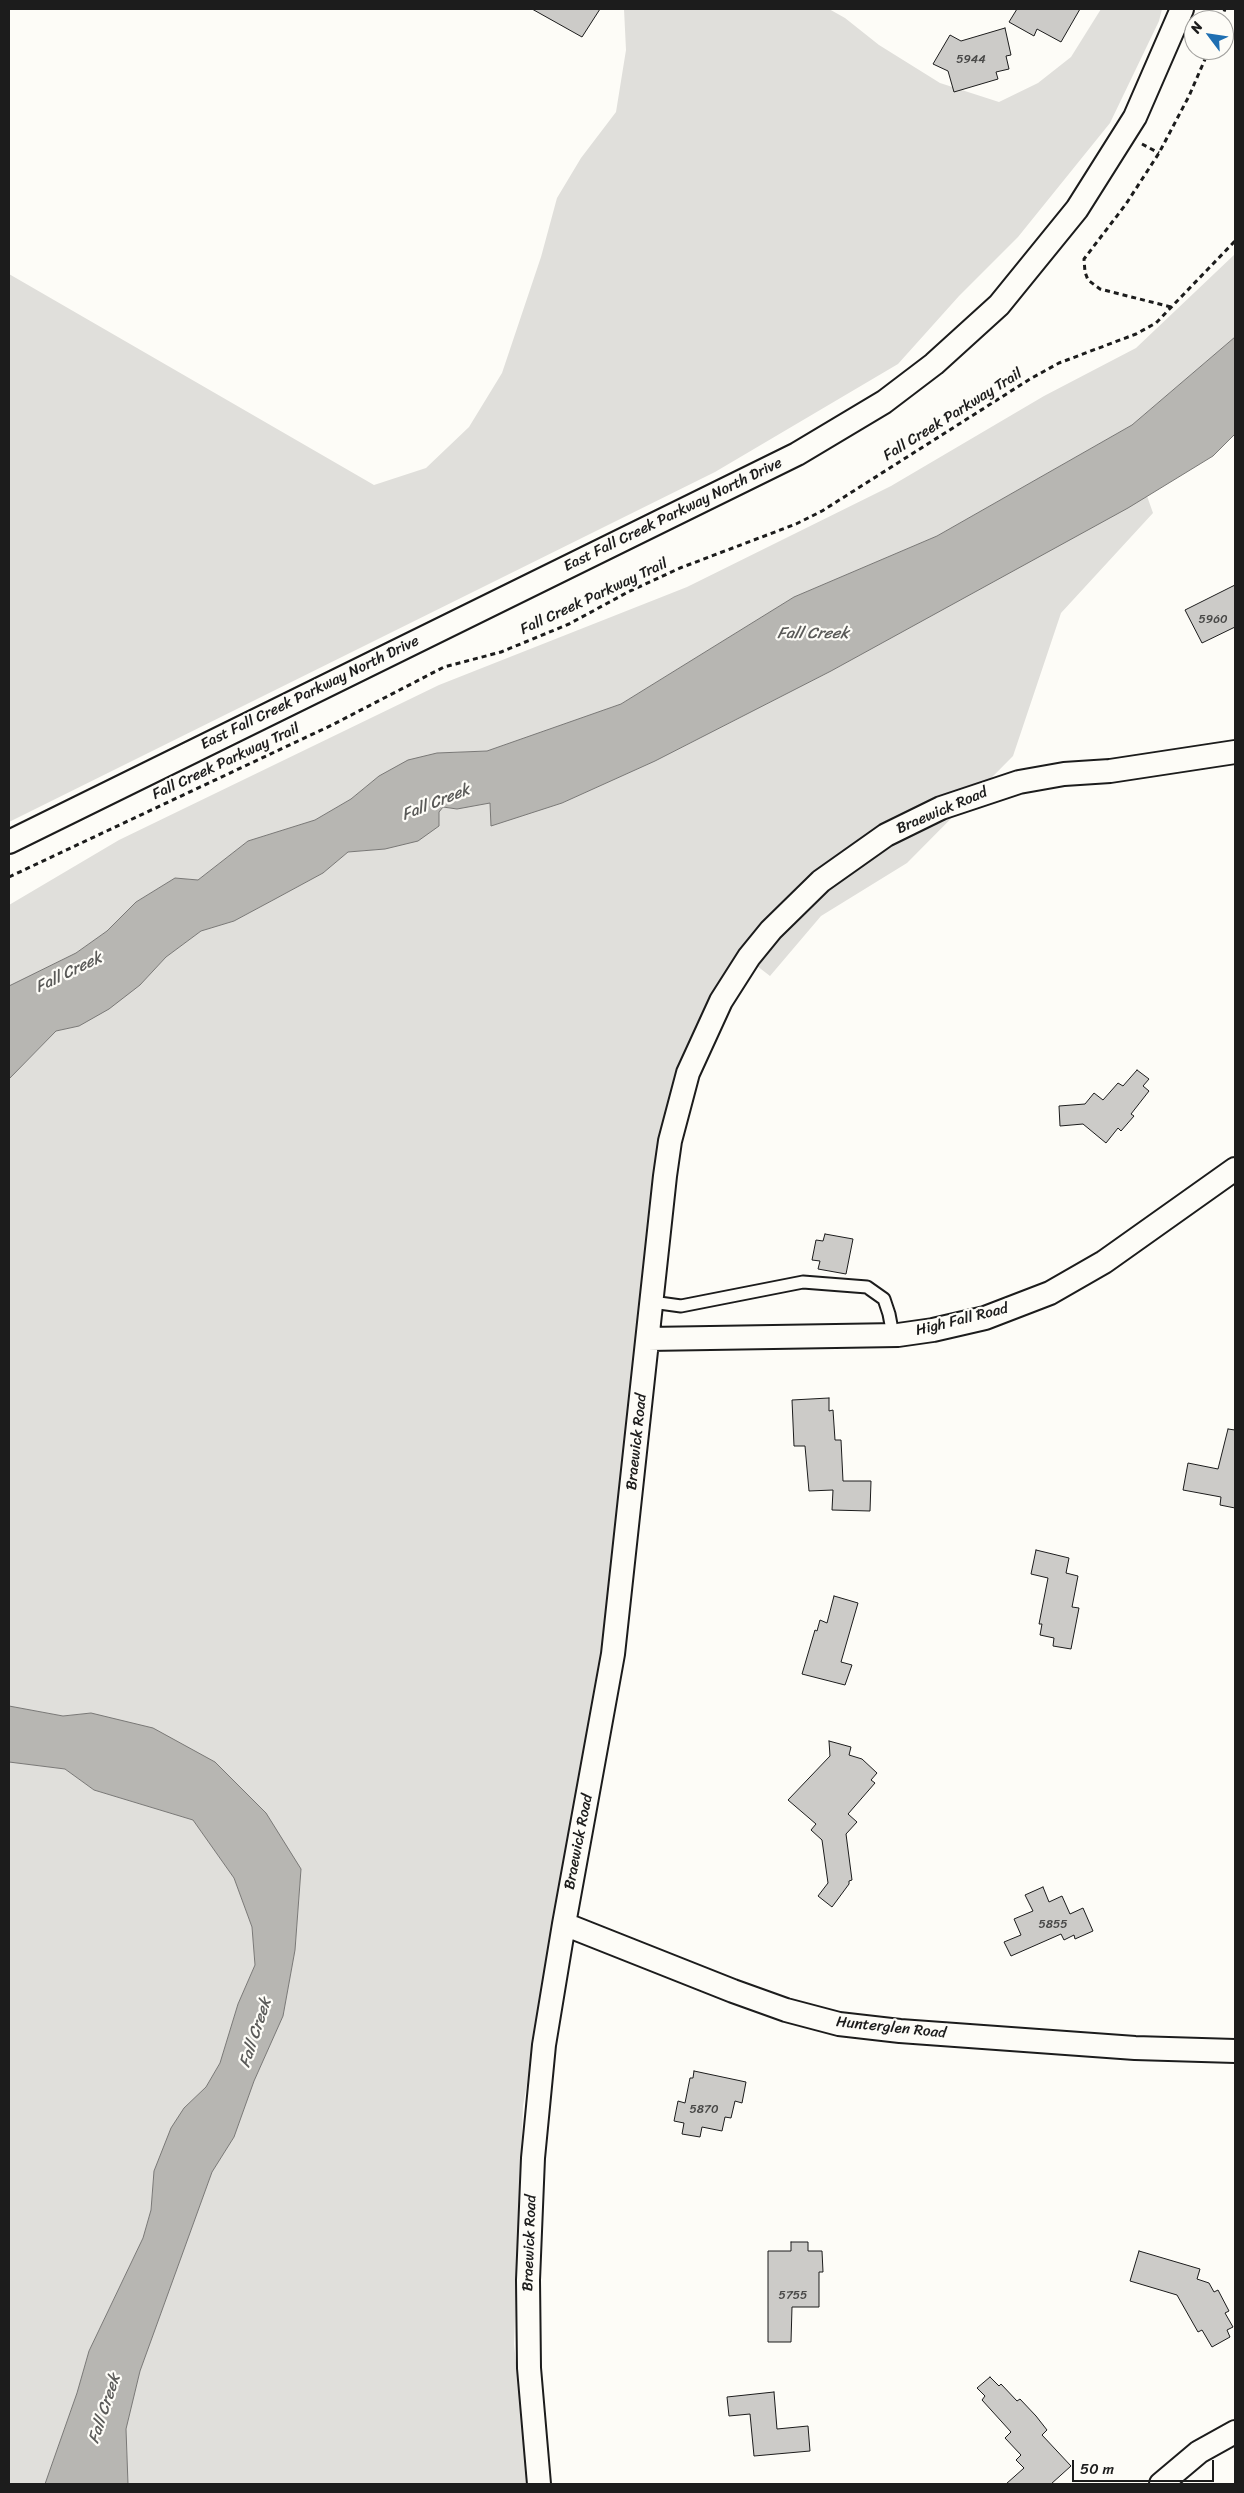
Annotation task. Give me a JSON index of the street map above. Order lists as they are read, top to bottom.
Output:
{
  "streets": {
    "street": [
      "East Fall Creek Parkway North Drive",
      "Braewick Road",
      "High Fall Road",
      "Hunterglen Road"
    ],
    "path": ["Fall Creek Parkway Trail"]
  },
  "crossings": [
    ["Braewick Road", "High Fall Road"],
    ["Braewick Road", "Hunterglen Road"]
  ],
  "water": ["Fall Creek"],
  "house_numbers": [
    "5944",
    "5960",
    "5855",
    "5870",
    "5755"
  ],
  "scale_bar": "50 m",
  "north": "top left"
}
